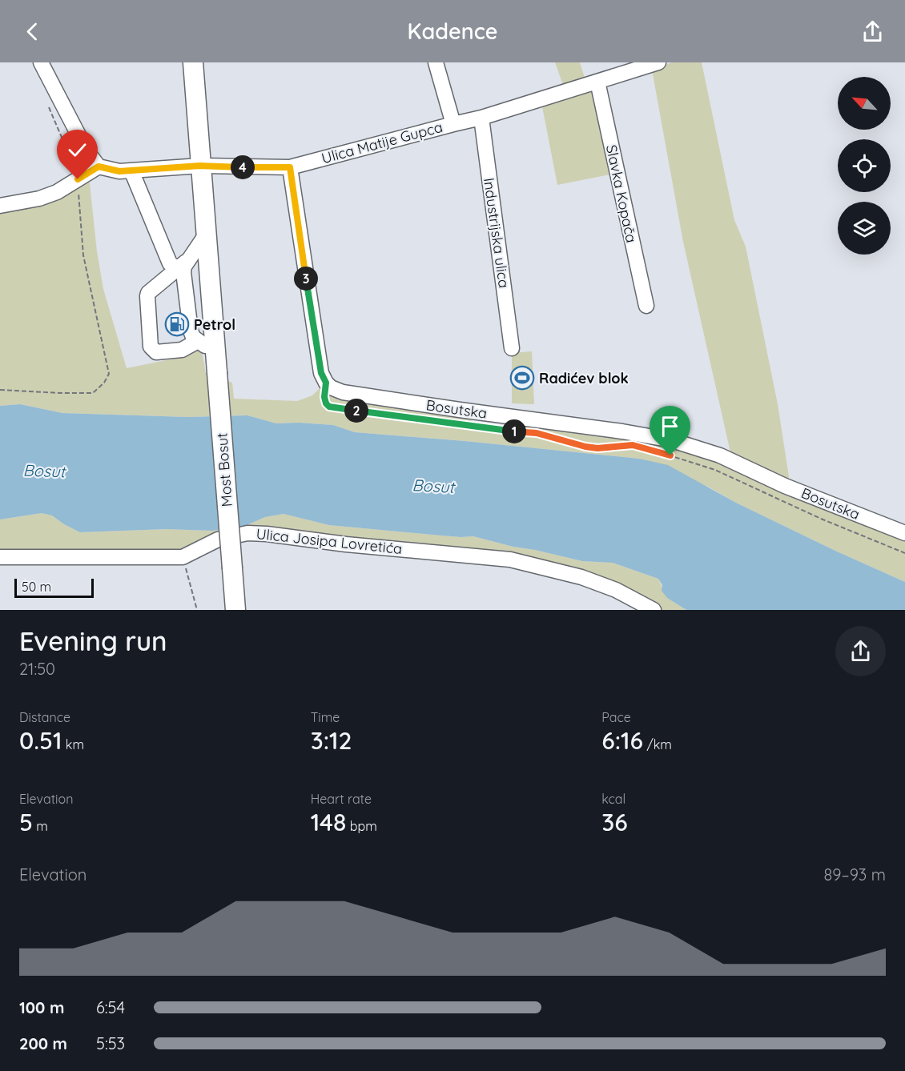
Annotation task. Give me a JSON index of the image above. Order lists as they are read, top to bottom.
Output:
{
  "streets": {
    "main road": ["Most Bosut"],
    "street": [
      "Ulica Matije Gupca",
      "Slavka Kopača",
      "Industrijska ulica",
      "Bosutska",
      "Ulica Josipa Lovretića"
    ]
  },
  "crossings": [
    ["Ulica Matije Gupca", "Slavka Kopača"],
    ["Ulica Matije Gupca", "Industrijska ulica"],
    ["Ulica Matije Gupca", "Most Bosut"]
  ],
  "water": ["Bosut"],
  "places": {
    "fuel station": ["Petrol"],
    "sports": ["Radićev blok"]
  },
  "scale_bar": "50 m",
  "north": "top left",
  "page": {
    "header": "Kadence",
    "pins": [
      "4",
      "3",
      "2",
      "1"
    ],
    "scale": "50 m",
    "heading": ["Evening run", "21:50"],
    "stats": [
      ["Distance", "0.51 km"],
      ["Time", "3:12"],
      ["Pace", "6:16 /km"],
      ["Elevation", "5 m"],
      ["Heart rate", "148 bpm"],
      ["kcal", "36"]
    ],
    "chart": ["Elevation", "89–93 m"],
    "list": [
      {
        "name": "100 m",
        "note": "6:54"
      },
      {
        "name": "200 m",
        "note": "5:53"
      }
    ]
  }
}
